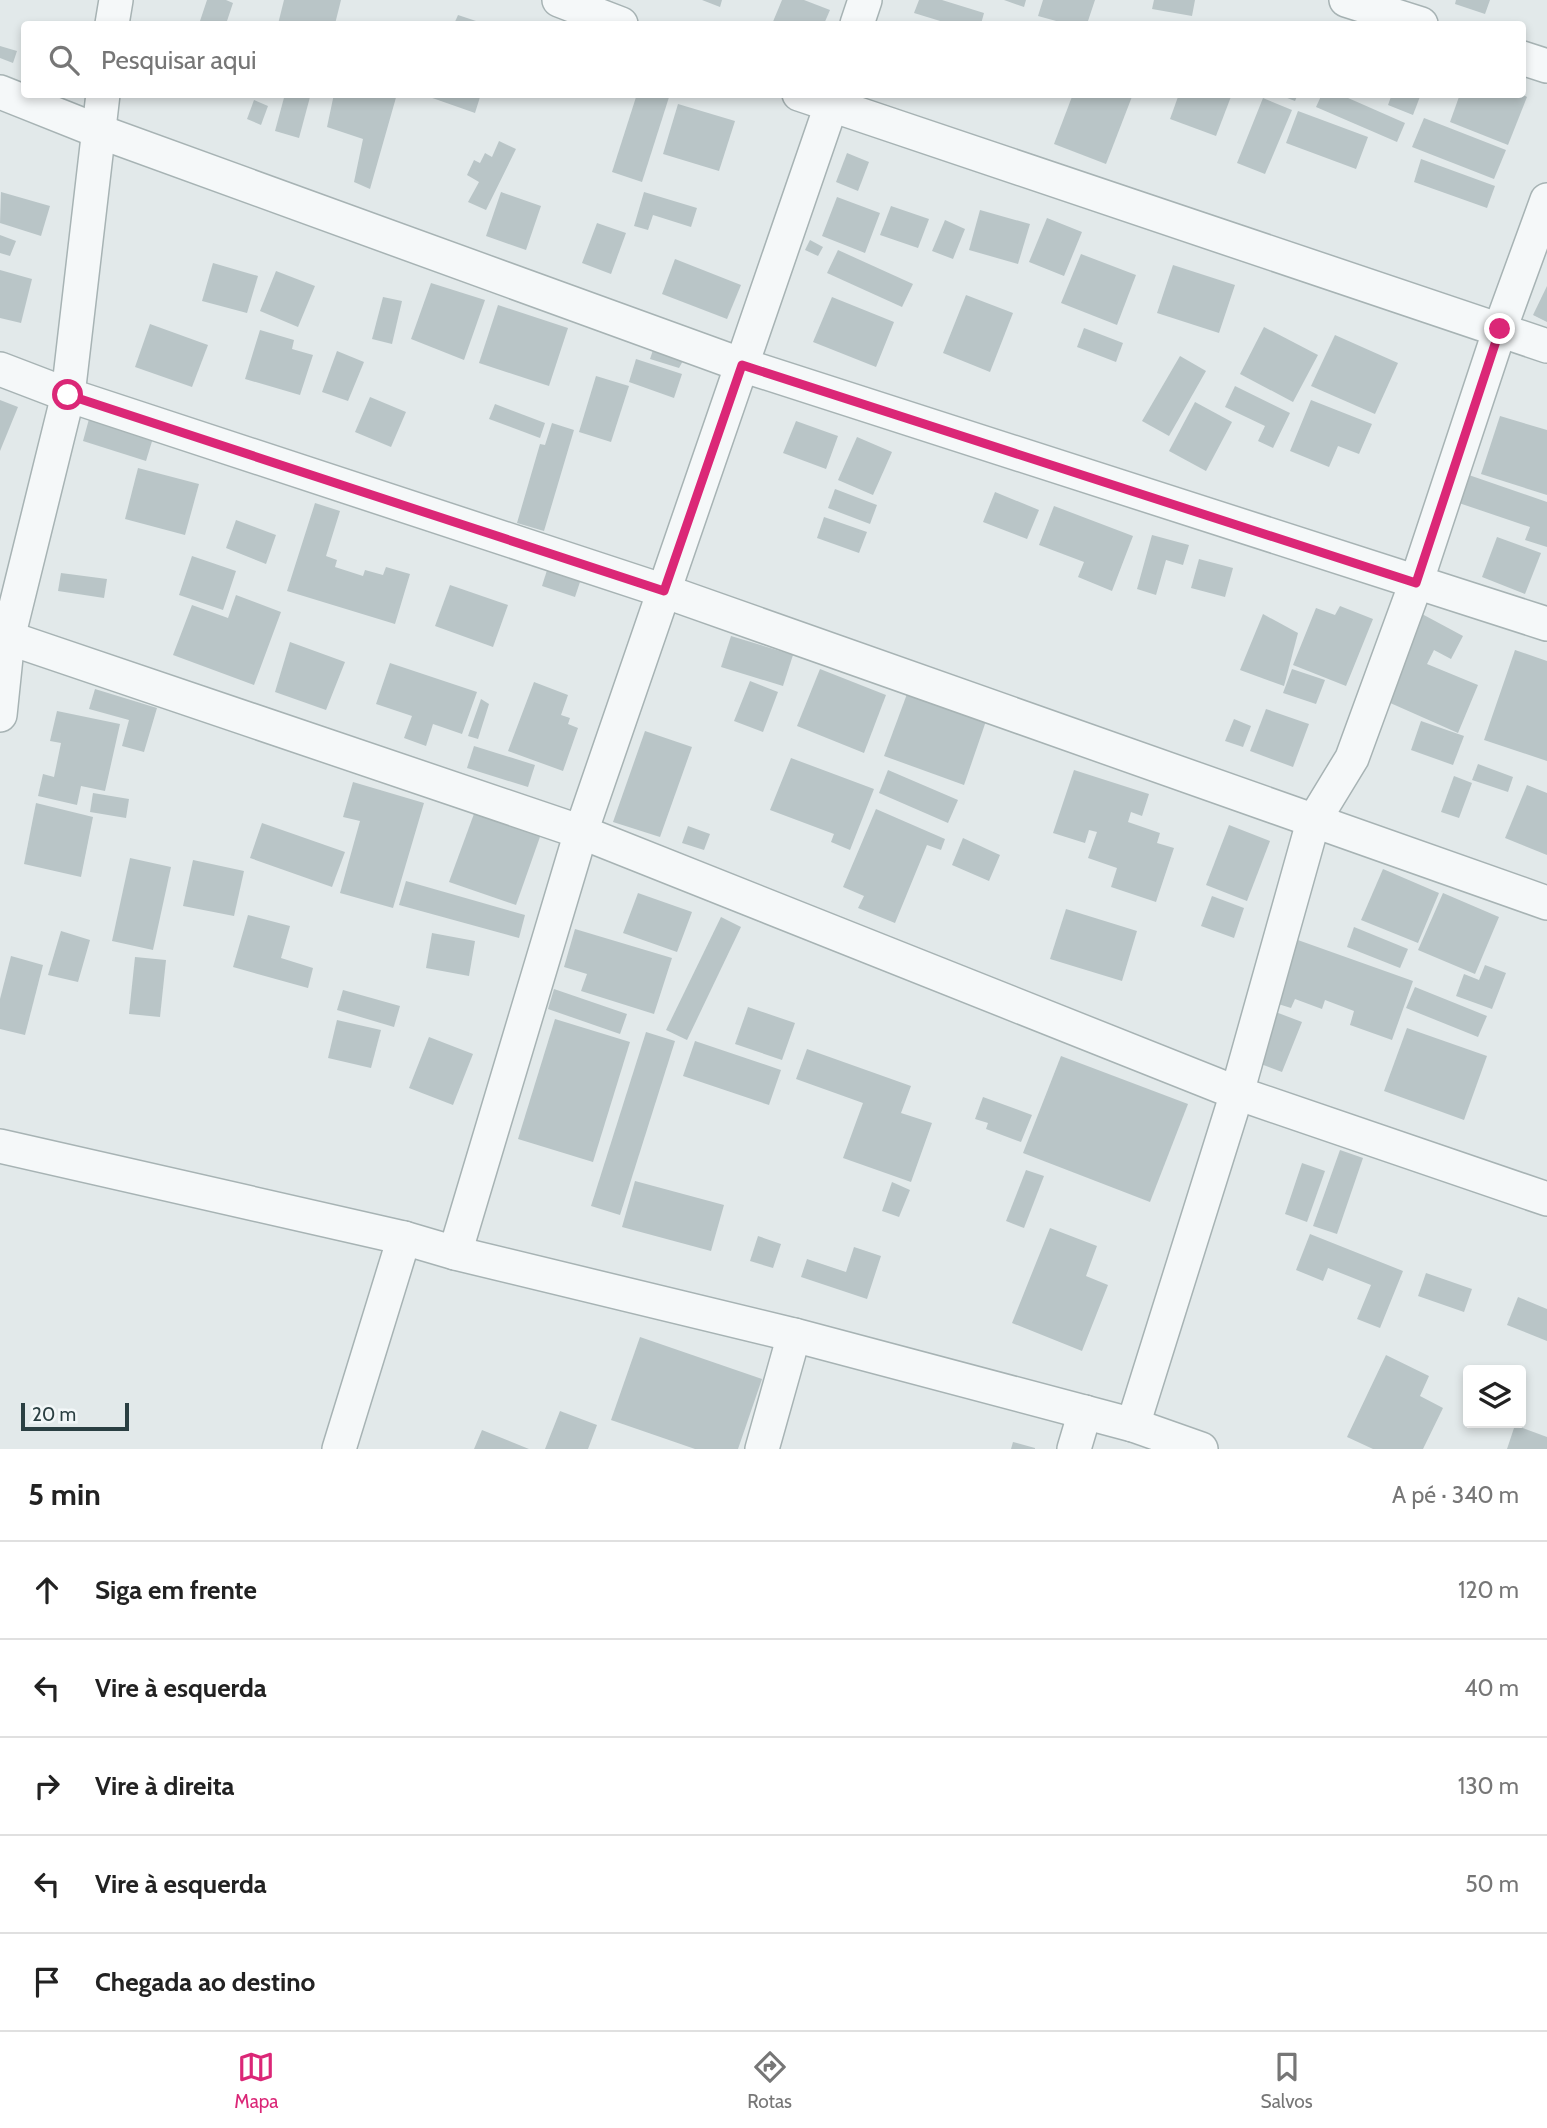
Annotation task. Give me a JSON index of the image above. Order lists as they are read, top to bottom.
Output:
{
  "scale_bar": "20 m",
  "page": {
    "search": "Pesquisar aqui",
    "scale": "20 m",
    "heading": ["5 min", "A pé · 340 m"],
    "list": [
      ["Siga em frente", "120 m"],
      ["Vire à esquerda", "40 m"],
      ["Vire à direita", "130 m"],
      ["Vire à esquerda", "50 m"],
      "Chegada ao destino"
    ],
    "nav": ["Mapa", "Rotas", "Salvos"]
  }
}
